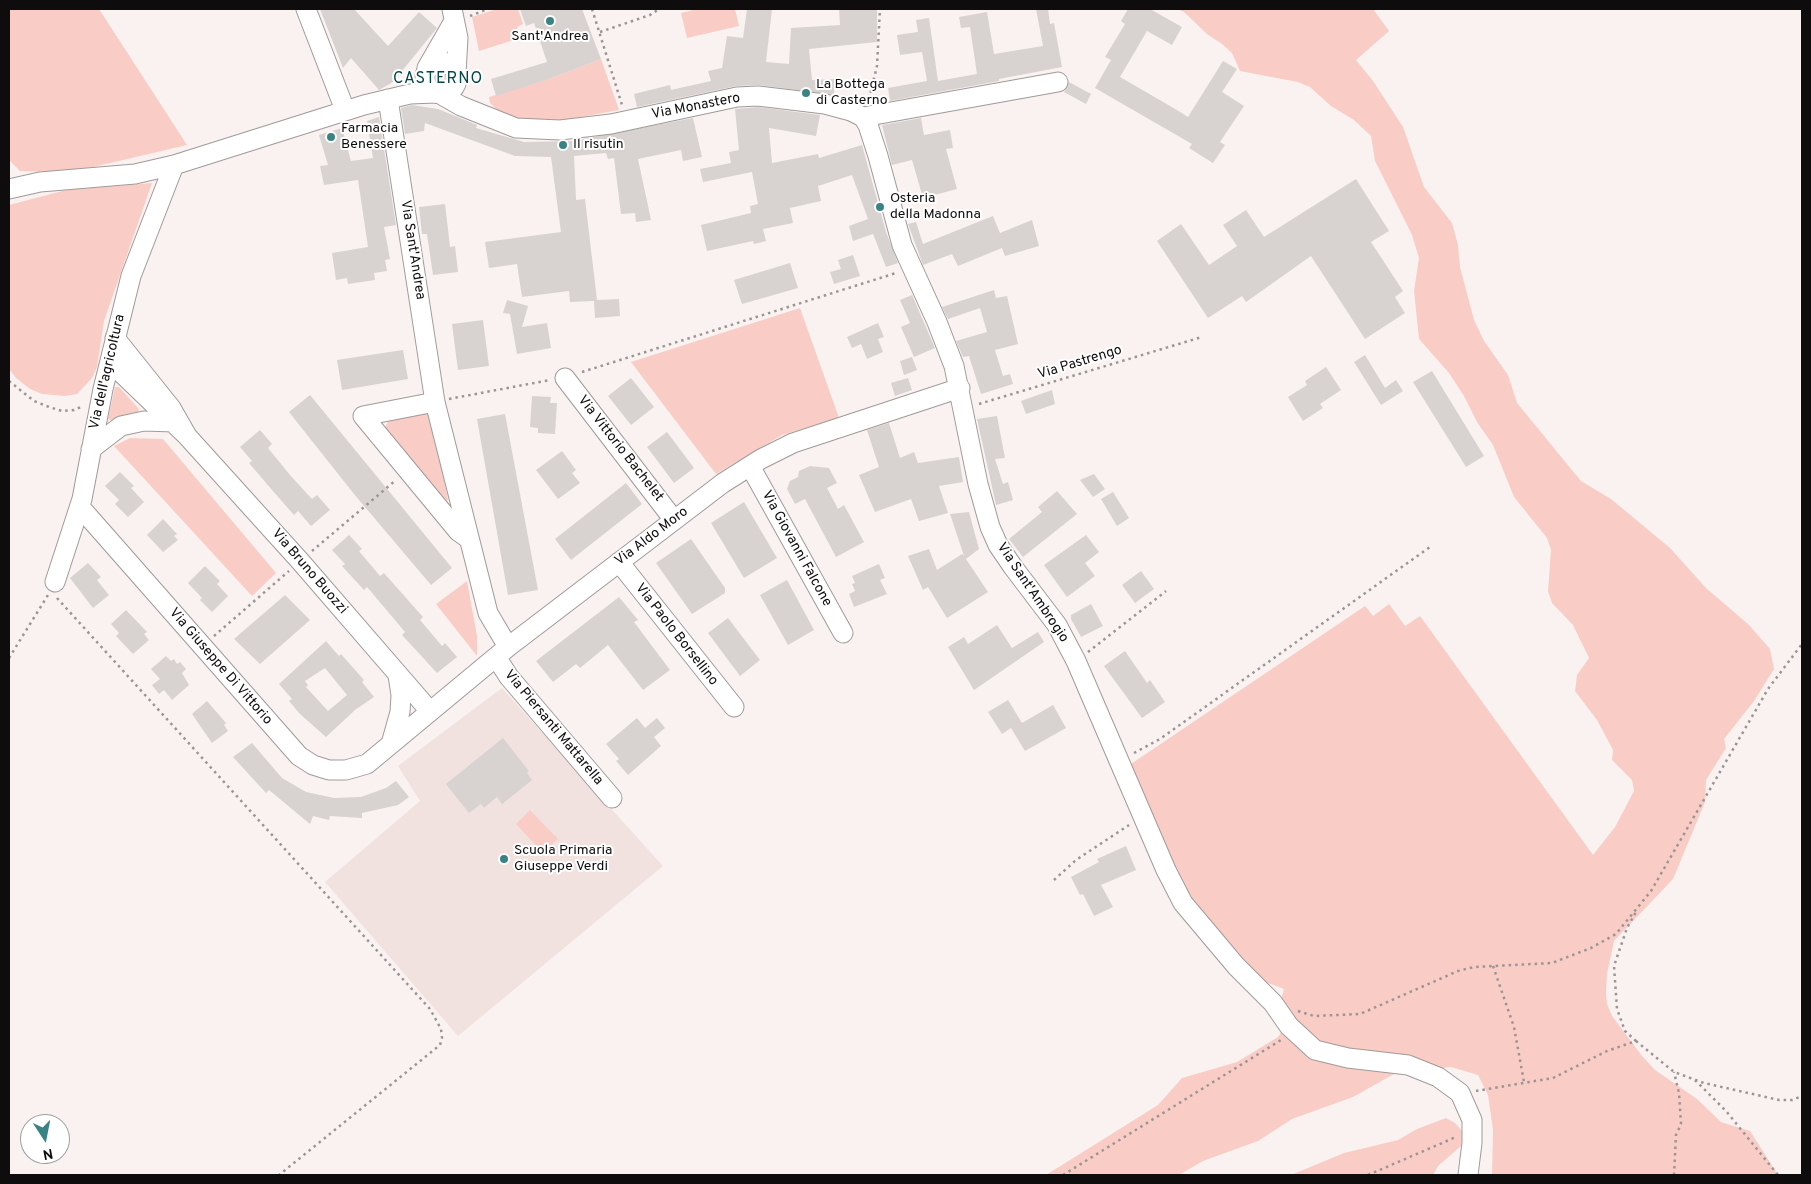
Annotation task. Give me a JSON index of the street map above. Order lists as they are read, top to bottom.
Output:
{
  "streets": {
    "street": [
      "Via Monastero",
      "Via Sant'Andrea",
      "Via dell'agricoltura",
      "Via Vittorio Bachelet",
      "Via Aldo Moro",
      "Via Giovanni Falcone",
      "Via Bruno Buozzi",
      "Via Sant'Ambrogio",
      "Via Paolo Borsellino",
      "Via Giuseppe Di Vittorio",
      "Via Piersanti Mattarella"
    ],
    "path": ["Via Pastrengo"]
  },
  "crossings": [
    ["Via Monastero", "Via Sant'Ambrogio"],
    ["Via Sant'Andrea", "Via Aldo Moro"],
    ["Via Sant'Andrea", "Via Piersanti Mattarella"],
    ["Via Pastrengo", "Via Sant'Ambrogio"],
    ["Via dell'agricoltura", "Via Bruno Buozzi"],
    ["Via dell'agricoltura", "Via Giuseppe Di Vittorio"],
    ["Via Vittorio Bachelet", "Via Aldo Moro"],
    ["Via Aldo Moro", "Via Giovanni Falcone"],
    ["Via Aldo Moro", "Via Bruno Buozzi"],
    ["Via Aldo Moro", "Via Sant'Ambrogio"],
    ["Via Aldo Moro", "Via Paolo Borsellino"],
    ["Via Aldo Moro", "Via Giuseppe Di Vittorio"],
    ["Via Aldo Moro", "Via Piersanti Mattarella"]
  ],
  "districts": ["CASTERNO"],
  "places": [
    "Sant'Andrea",
    "La Bottega di Casterno",
    "Farmacia Benessere",
    "Il risutin",
    "Osteria della Madonna",
    "Scuola Primaria Giuseppe Verdi"
  ],
  "north": "bottom"
}
